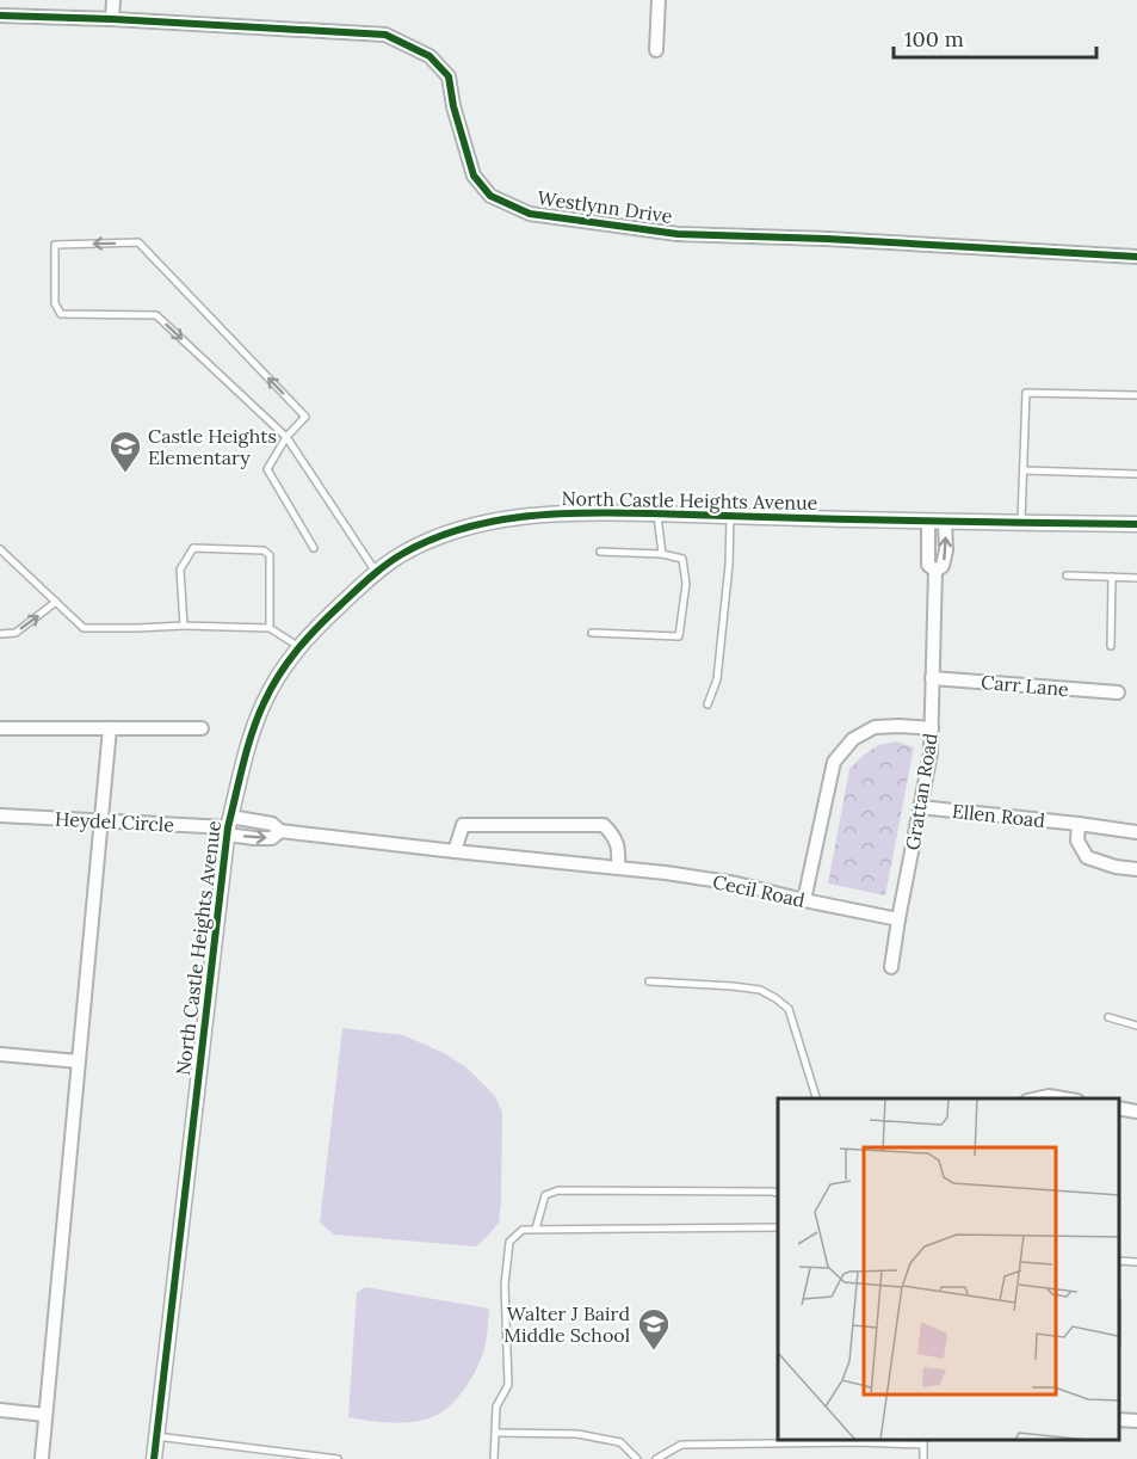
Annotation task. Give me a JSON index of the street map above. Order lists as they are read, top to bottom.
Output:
{
  "streets": {
    "street": [
      "Westlynn Drive",
      "North Castle Heights Avenue",
      "Carr Lane",
      "Grattan Road",
      "Ellen Road",
      "Heydel Circle",
      "Cecil Road"
    ]
  },
  "crossings": [
    ["North Castle Heights Avenue", "Heydel Circle"],
    ["Carr Lane", "Grattan Road"],
    ["Grattan Road", "Ellen Road"],
    ["Grattan Road", "Cecil Road"],
    ["Heydel Circle", "Cecil Road"]
  ],
  "places": {
    "school or university": ["Castle Heights Elementary", "Walter J Baird Middle School"]
  },
  "scale_bar": "100 m"
}
